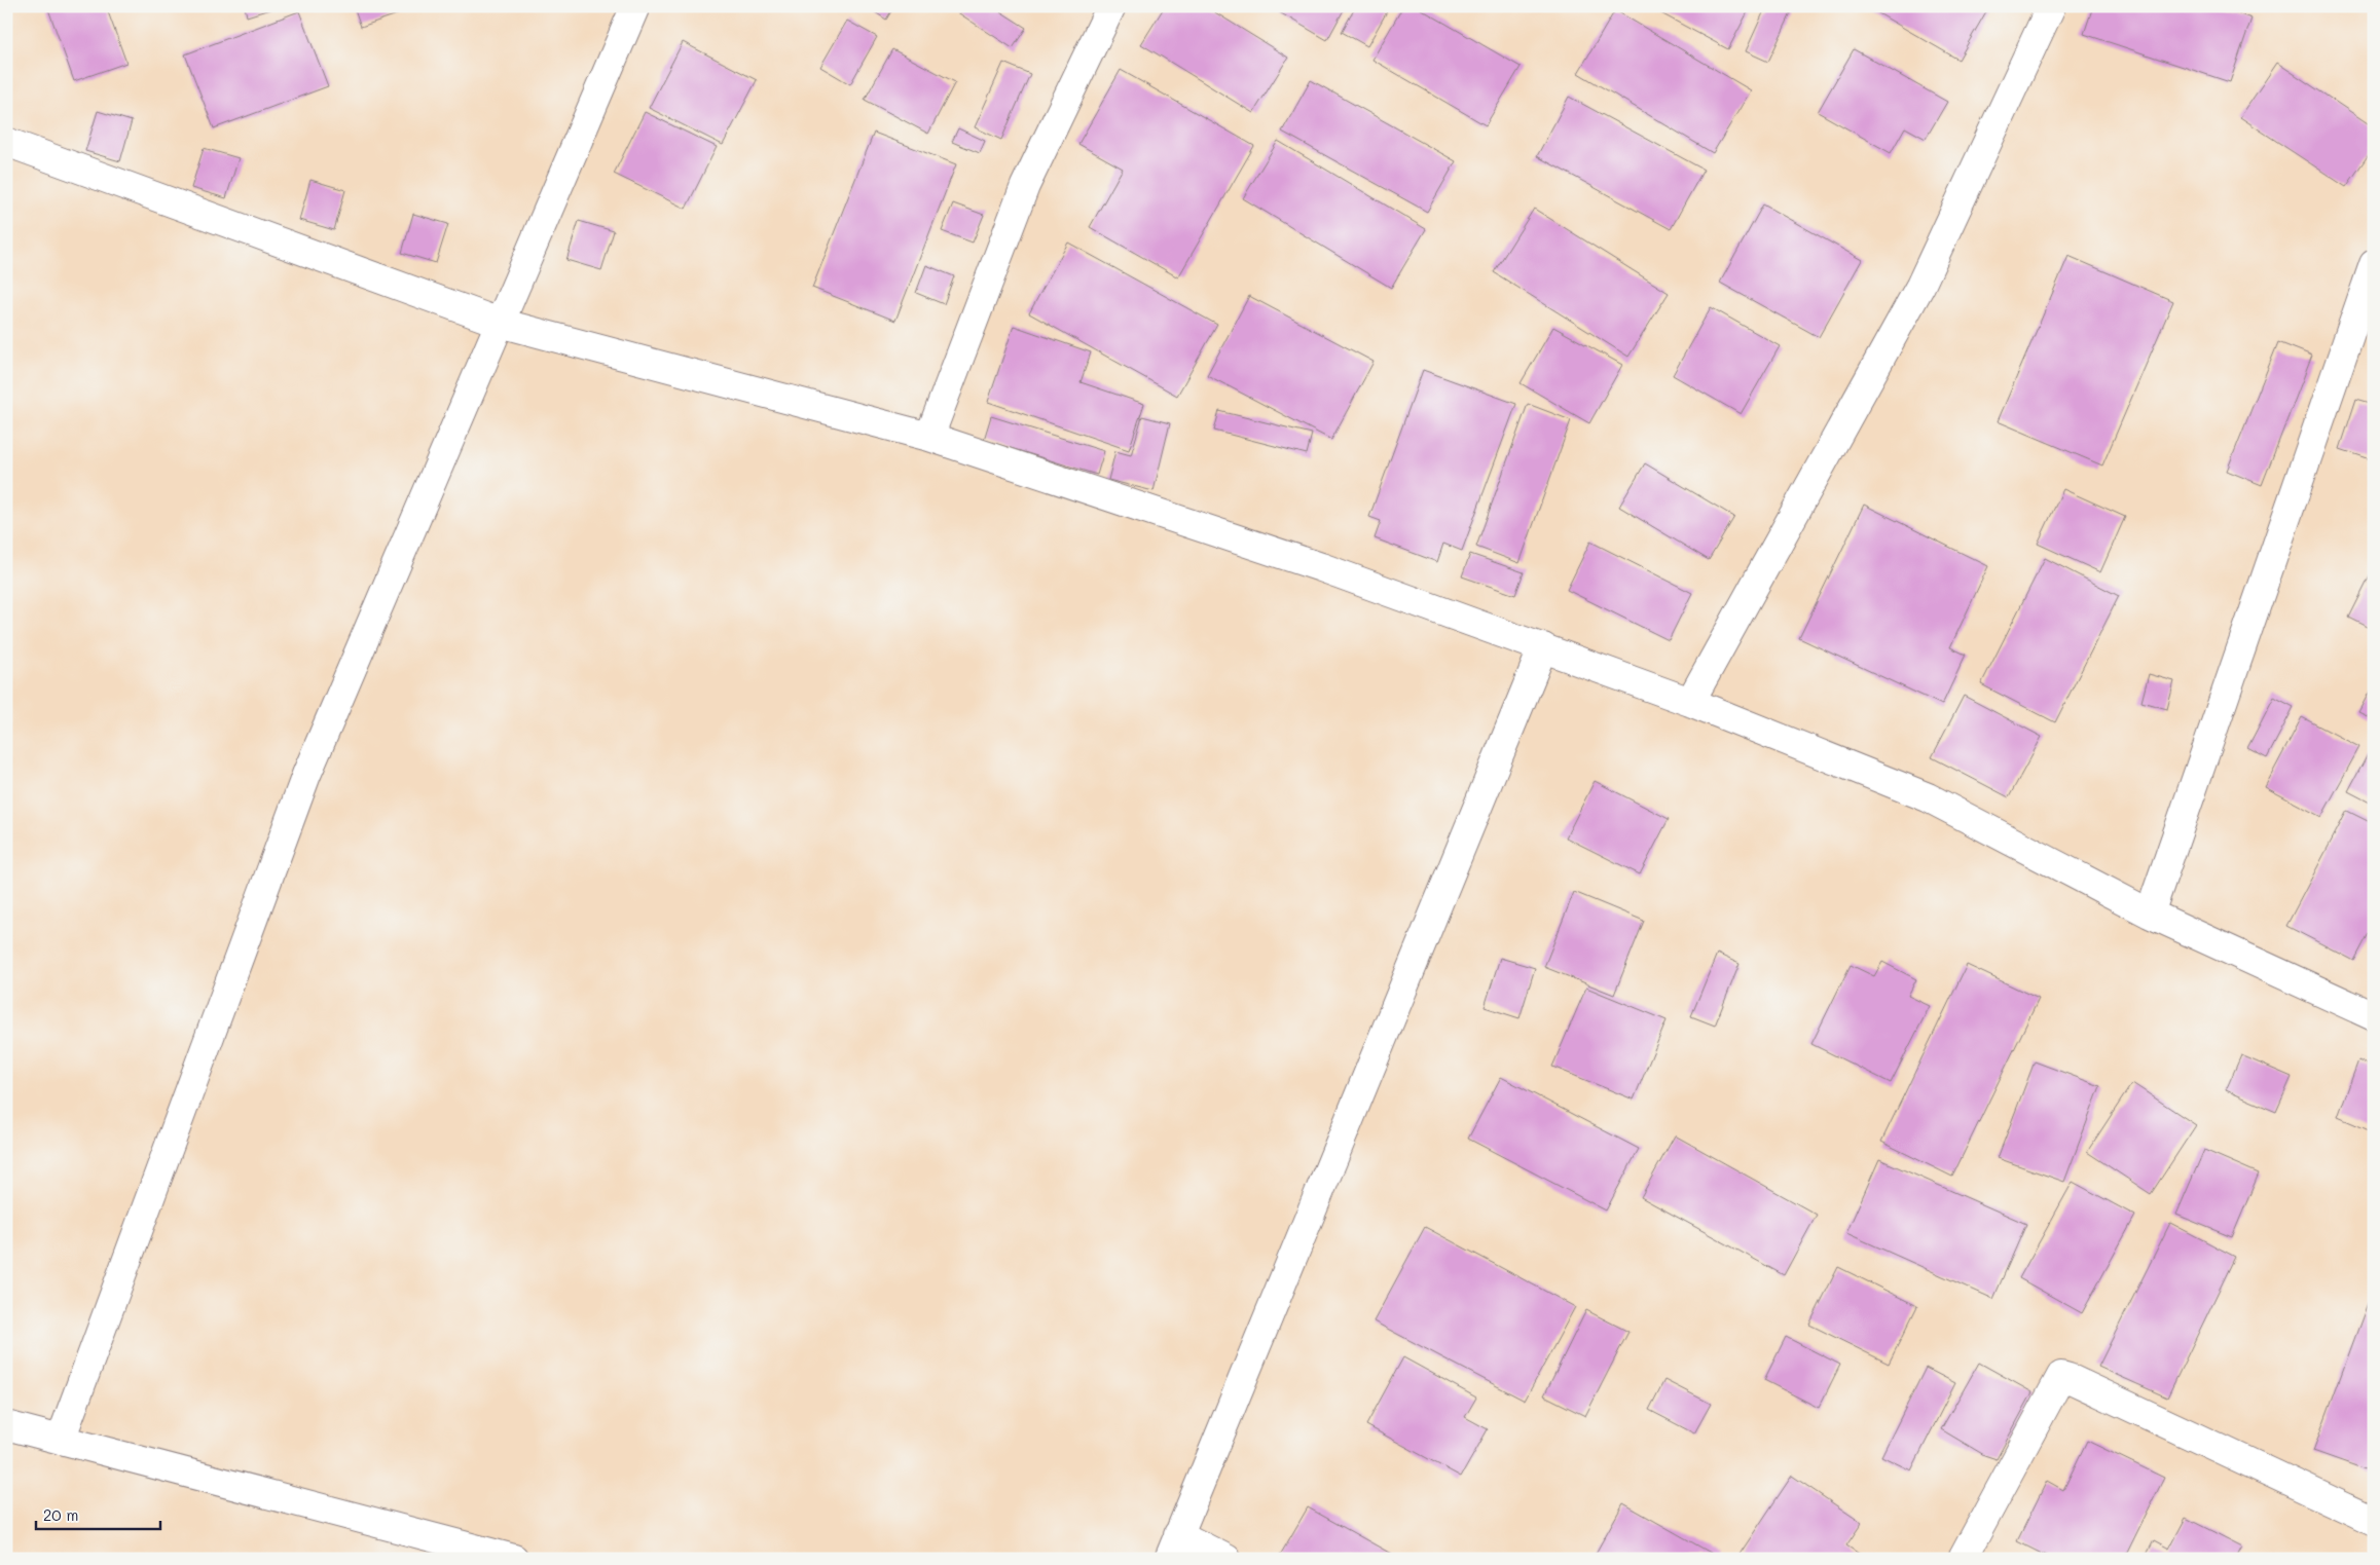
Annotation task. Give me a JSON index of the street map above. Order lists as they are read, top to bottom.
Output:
{
  "scale_bar": "20 m"
}
